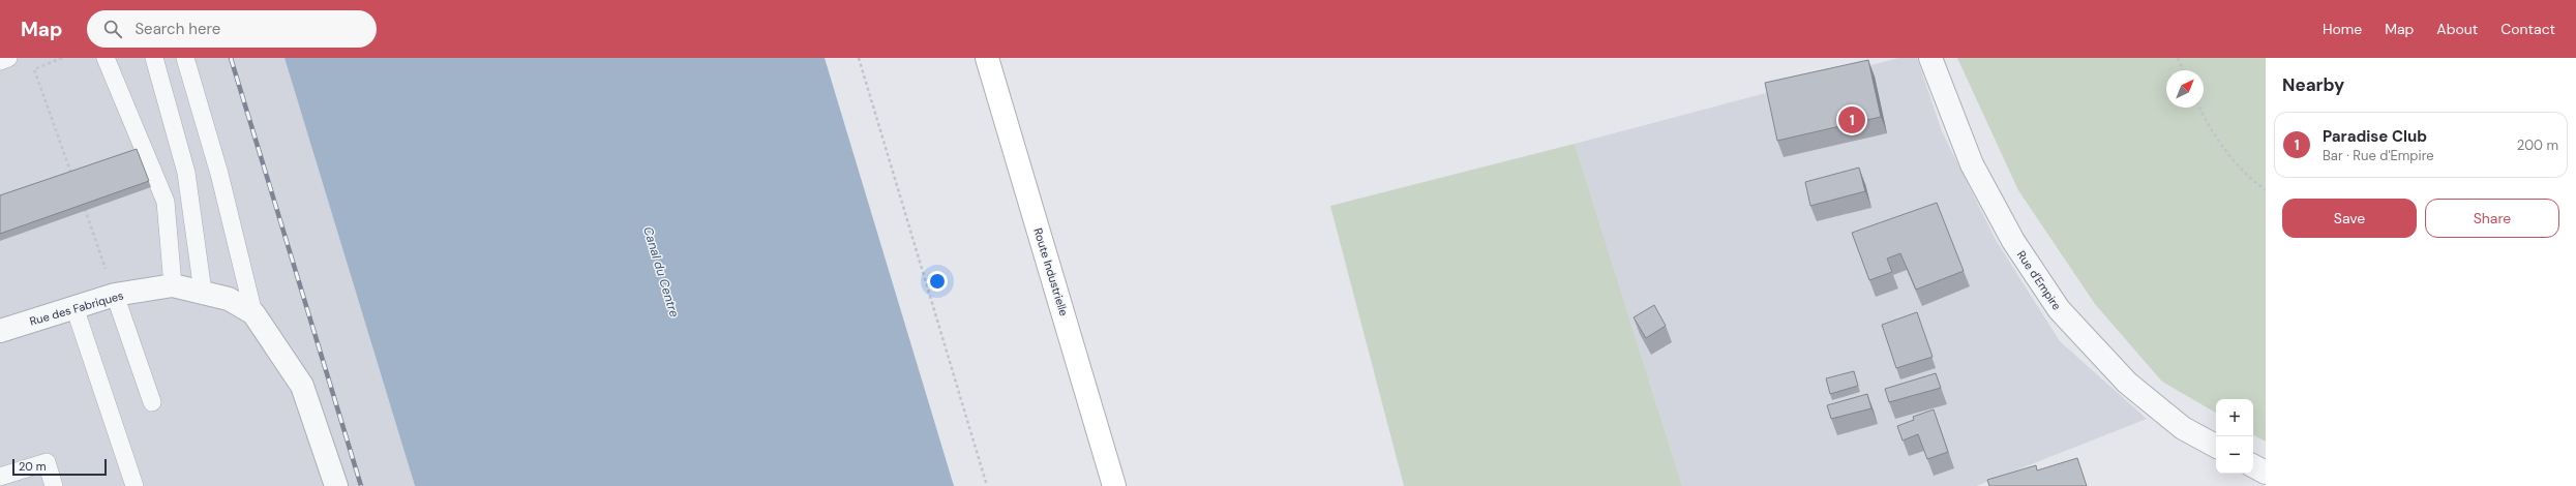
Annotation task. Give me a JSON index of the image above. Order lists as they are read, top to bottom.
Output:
{
  "streets": {
    "main road": ["Route Industrielle"],
    "street": ["Rue d'Empire", "Rue des Fabriques"]
  },
  "water": ["Canal du Centre"],
  "scale_bar": "20 m",
  "north": "top right",
  "page": {
    "header": "Map",
    "search": "Search here",
    "nav": [
      "Home",
      "Map",
      "About",
      "Contact"
    ],
    "heading": "Nearby",
    "pins": "1",
    "list": [
      {
        "mark": "1",
        "name": "Paradise Club",
        "note": "Bar · Rue d'Empire",
        "value": "200 m"
      }
    ],
    "buttons": ["Save", "Share"],
    "map_buttons": ["+", "−"],
    "scale": "20 m"
  }
}
